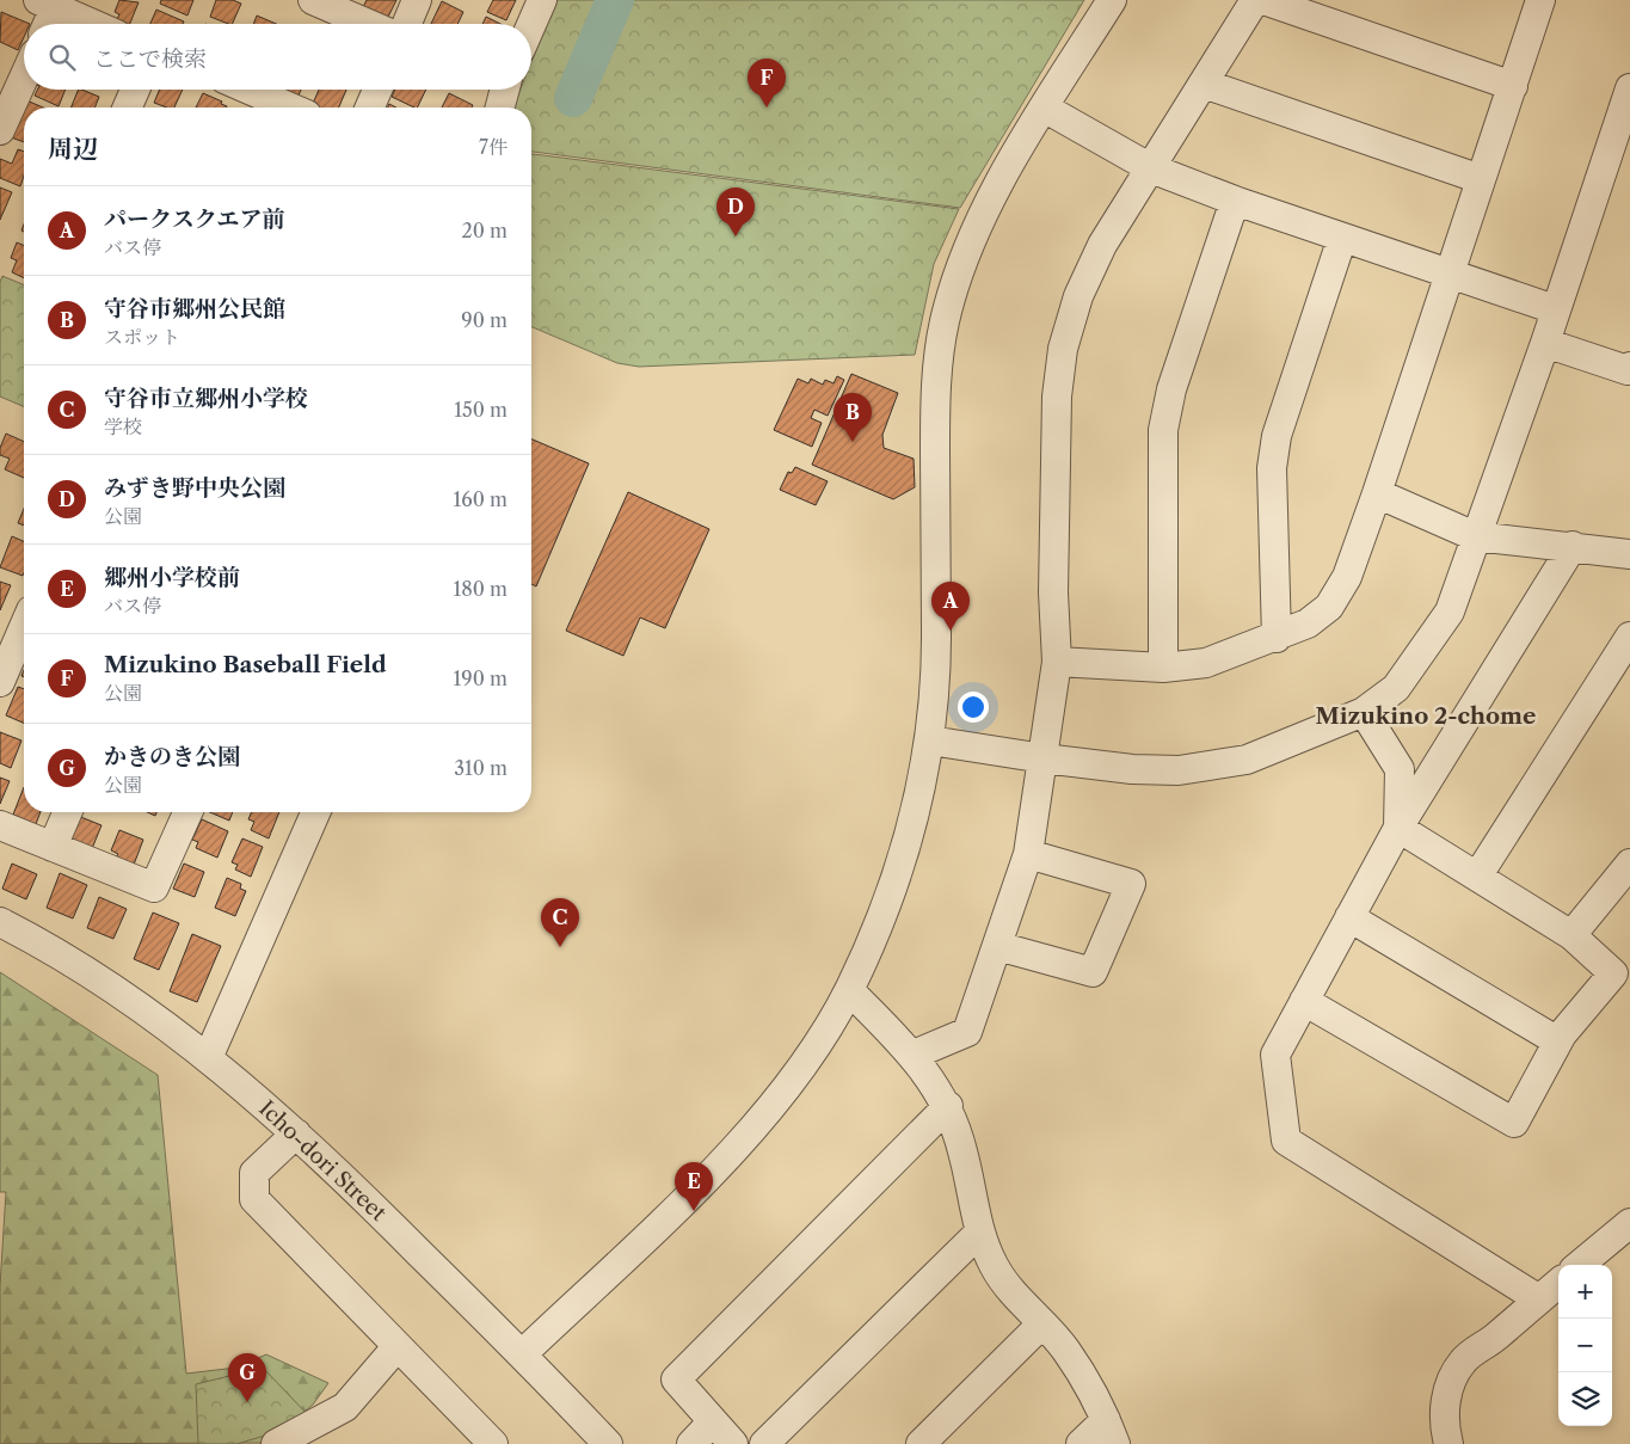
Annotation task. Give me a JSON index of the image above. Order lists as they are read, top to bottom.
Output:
{
  "streets": {
    "street": ["Icho-dori Street"]
  },
  "districts": ["Mizukino 2-chome"],
  "page": {
    "search": "ここで検索",
    "pins": [
      "F",
      "D",
      "B",
      "A",
      "C",
      "E",
      "G"
    ],
    "heading": ["周辺", "7件"],
    "list": [
      {
        "mark": "A",
        "name": "パークスクエア前",
        "note": "バス停",
        "value": "20 m"
      },
      {
        "mark": "B",
        "name": "守谷市郷州公民館",
        "note": "スポット",
        "value": "90 m"
      },
      {
        "mark": "C",
        "name": "守谷市立郷州小学校",
        "note": "学校",
        "value": "150 m"
      },
      {
        "mark": "D",
        "name": "みずき野中央公園",
        "note": "公園",
        "value": "160 m"
      },
      {
        "mark": "E",
        "name": "郷州小学校前",
        "note": "バス停",
        "value": "180 m"
      },
      {
        "mark": "F",
        "name": "Mizukino Baseball Field",
        "note": "公園",
        "value": "190 m"
      },
      {
        "mark": "G",
        "name": "かきのき公園",
        "note": "公園",
        "value": "310 m"
      }
    ],
    "map_buttons": ["+", "−"]
  }
}
